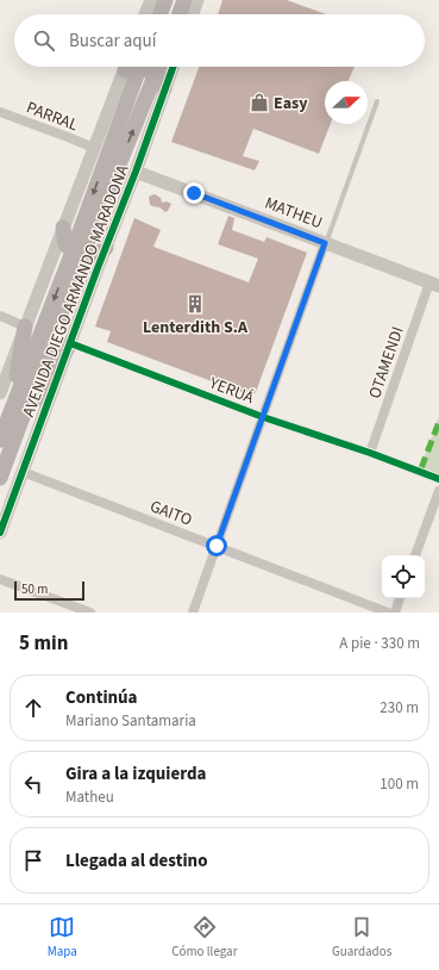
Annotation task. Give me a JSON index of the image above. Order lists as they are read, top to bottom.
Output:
{
  "streets": {
    "main road": ["AVENIDA DIEGO ARMANDO MARADONA"],
    "street": [
      "PARRAL",
      "MATHEU",
      "OTAMENDI",
      "YERUÁ",
      "GAITO"
    ]
  },
  "crossings": [
    ["PARRAL", "AVENIDA DIEGO ARMANDO MARADONA"],
    ["MATHEU", "AVENIDA DIEGO ARMANDO MARADONA"],
    ["MATHEU", "OTAMENDI"],
    ["AVENIDA DIEGO ARMANDO MARADONA", "YERUÁ"],
    ["AVENIDA DIEGO ARMANDO MARADONA", "GAITO"],
    ["OTAMENDI", "YERUÁ"]
  ],
  "places": {
    "shop": ["Easy"],
    "building": ["Lenterdith S.A"]
  },
  "scale_bar": "50 m",
  "north": "right",
  "page": {
    "search": "Buscar aquí",
    "scale": "50 m",
    "heading": ["5 min", "A pie · 330 m"],
    "list": [
      ["Continúa", "Mariano Santamaria", "230 m"],
      ["Gira a la izquierda", "Matheu", "100 m"],
      "Llegada al destino"
    ],
    "nav": ["Mapa", "Cómo llegar", "Guardados"]
  }
}
